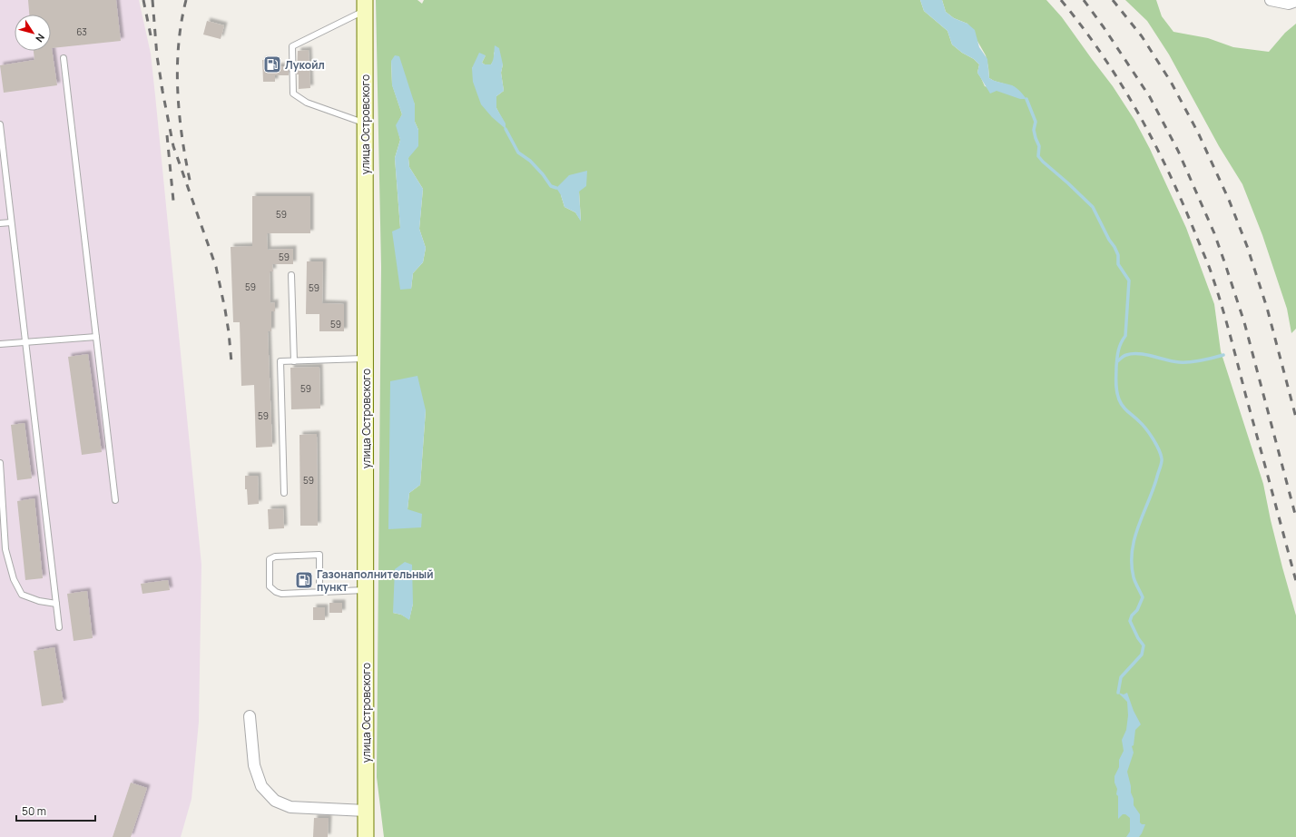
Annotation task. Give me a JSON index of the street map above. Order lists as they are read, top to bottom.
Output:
{
  "streets": {
    "main road": ["улица Островского"]
  },
  "places": {
    "fuel station": ["Лукойл", "Газонаполнительный пункт"]
  },
  "house_numbers": [
    "63",
    "59",
    "59",
    "59",
    "59",
    "59",
    "59",
    "59",
    "59"
  ],
  "scale_bar": "50 m",
  "north": "bottom right"
}
